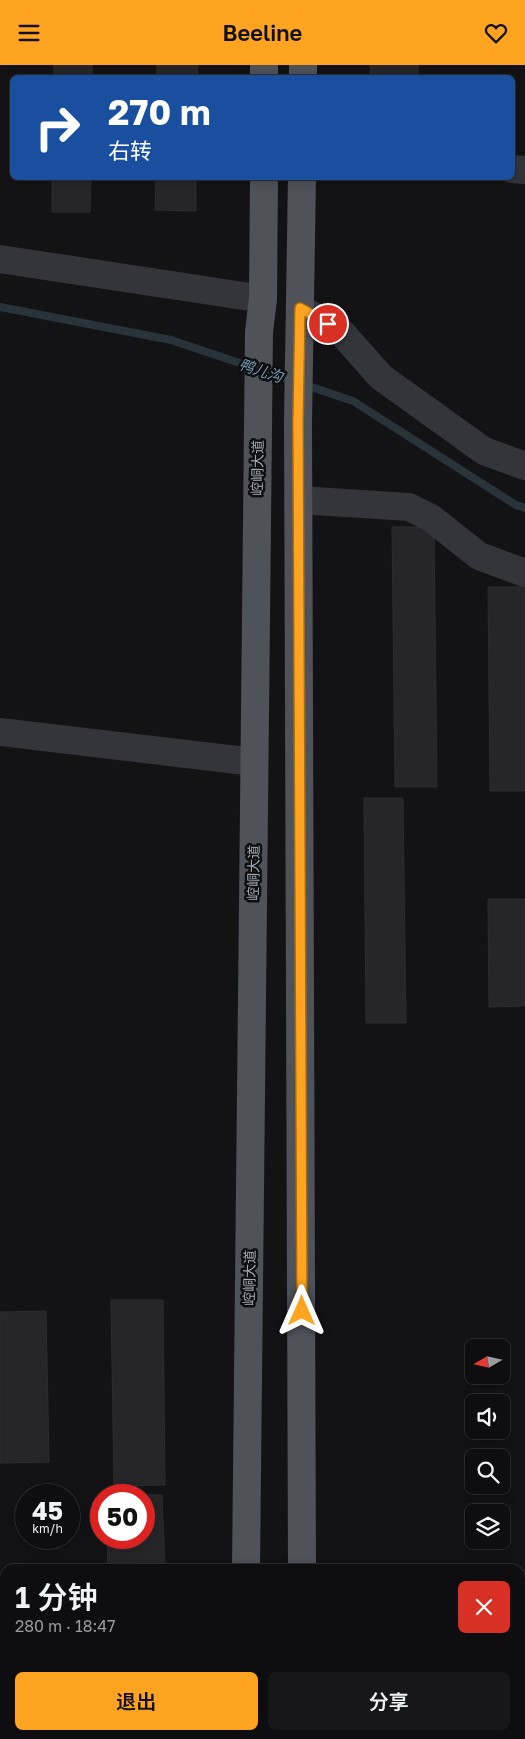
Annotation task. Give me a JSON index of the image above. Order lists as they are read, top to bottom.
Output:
{
  "streets": {
    "main road": ["崆峒大道"]
  },
  "water": ["鸭儿沟"],
  "north": "left",
  "page": {
    "header": "Beeline",
    "turn": ["270 m", "右转"],
    "speed": "45 km/h",
    "limit": "50",
    "heading": ["1 分钟", "280 m · 18:47"],
    "buttons": ["退出", "分享"]
  }
}
